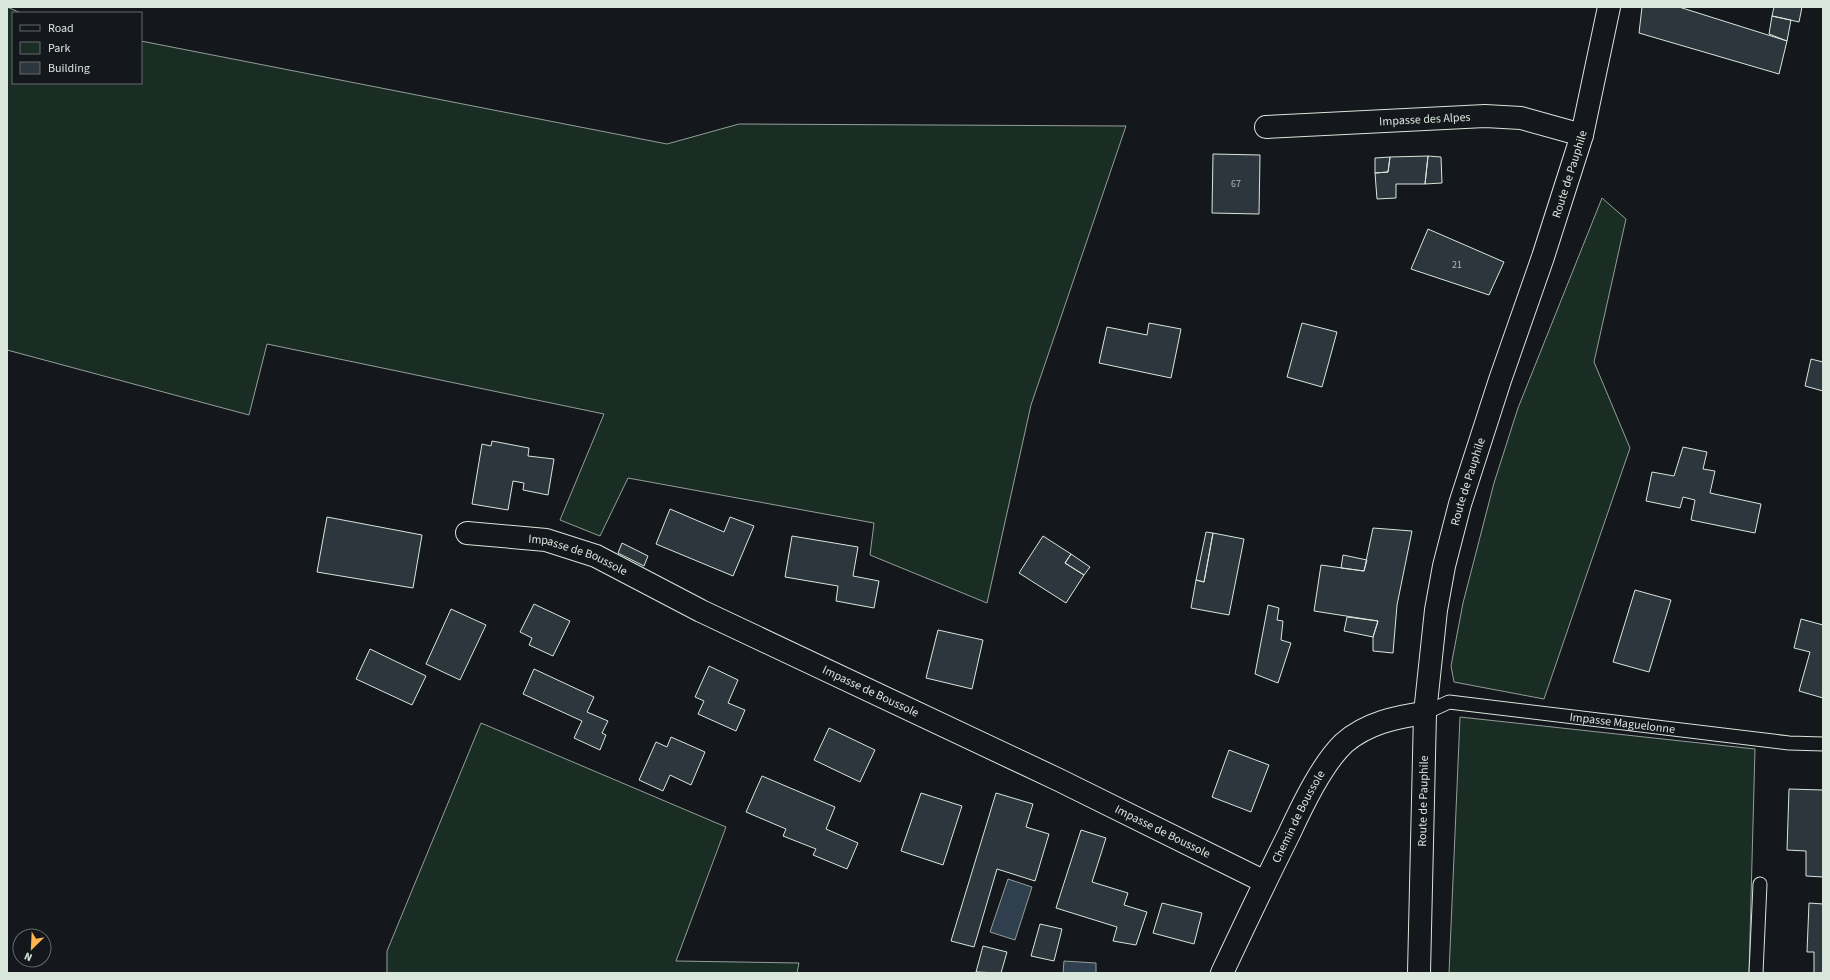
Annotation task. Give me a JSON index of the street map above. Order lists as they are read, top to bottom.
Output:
{
  "streets": {
    "street": [
      "Impasse des Alpes",
      "Route de Pauphile",
      "Impasse de Boussole",
      "Chemin de Boussole"
    ],
    "lane": ["Impasse Maguelonne"]
  },
  "crossings": [
    ["Impasse des Alpes", "Route de Pauphile"],
    ["Route de Pauphile", "Impasse Maguelonne"],
    ["Route de Pauphile", "Chemin de Boussole"],
    ["Impasse de Boussole", "Chemin de Boussole"],
    ["Impasse Maguelonne", "Chemin de Boussole"]
  ],
  "house_numbers": ["67", "21"],
  "legend": ["Road", "Park", "Building"],
  "north": "bottom left"
}
